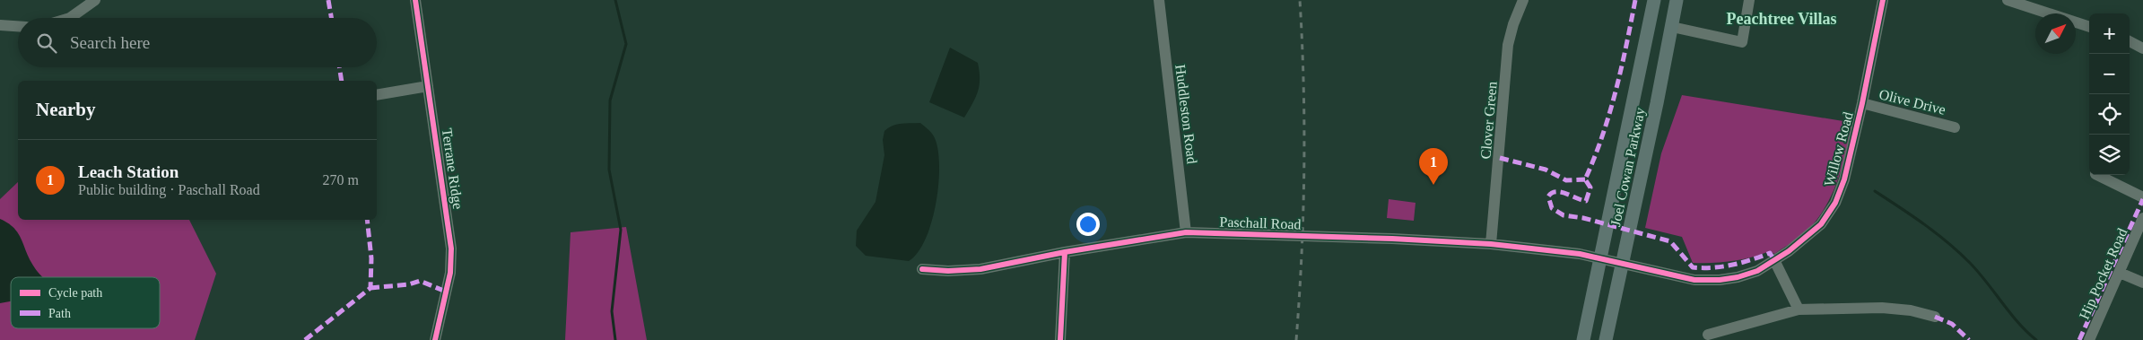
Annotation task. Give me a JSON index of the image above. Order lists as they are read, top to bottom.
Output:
{
  "streets": {
    "main road": ["Joel Cowan Parkway"],
    "street": [
      "Olive Drive",
      "Huddleston Road",
      "Clover Green",
      "Willow Road",
      "Terrane Ridge",
      "Paschall Road",
      "Hip Pocket Road"
    ]
  },
  "crossings": [
    ["Olive Drive", "Willow Road"],
    ["Huddleston Road", "Paschall Road"],
    ["Clover Green", "Paschall Road"],
    ["Willow Road", "Joel Cowan Parkway"],
    ["Willow Road", "Paschall Road"],
    ["Joel Cowan Parkway", "Paschall Road"]
  ],
  "districts": ["Peachtree Villas"],
  "legend": ["Cycle path", "Path"],
  "north": "top right",
  "page": {
    "map_buttons": ["+", "−"],
    "search": "Search here",
    "heading": "Nearby",
    "list": [
      {
        "mark": "1",
        "name": "Leach Station",
        "note": "Public building · Paschall Road",
        "value": "270 m"
      }
    ],
    "pins": "1"
  }
}
